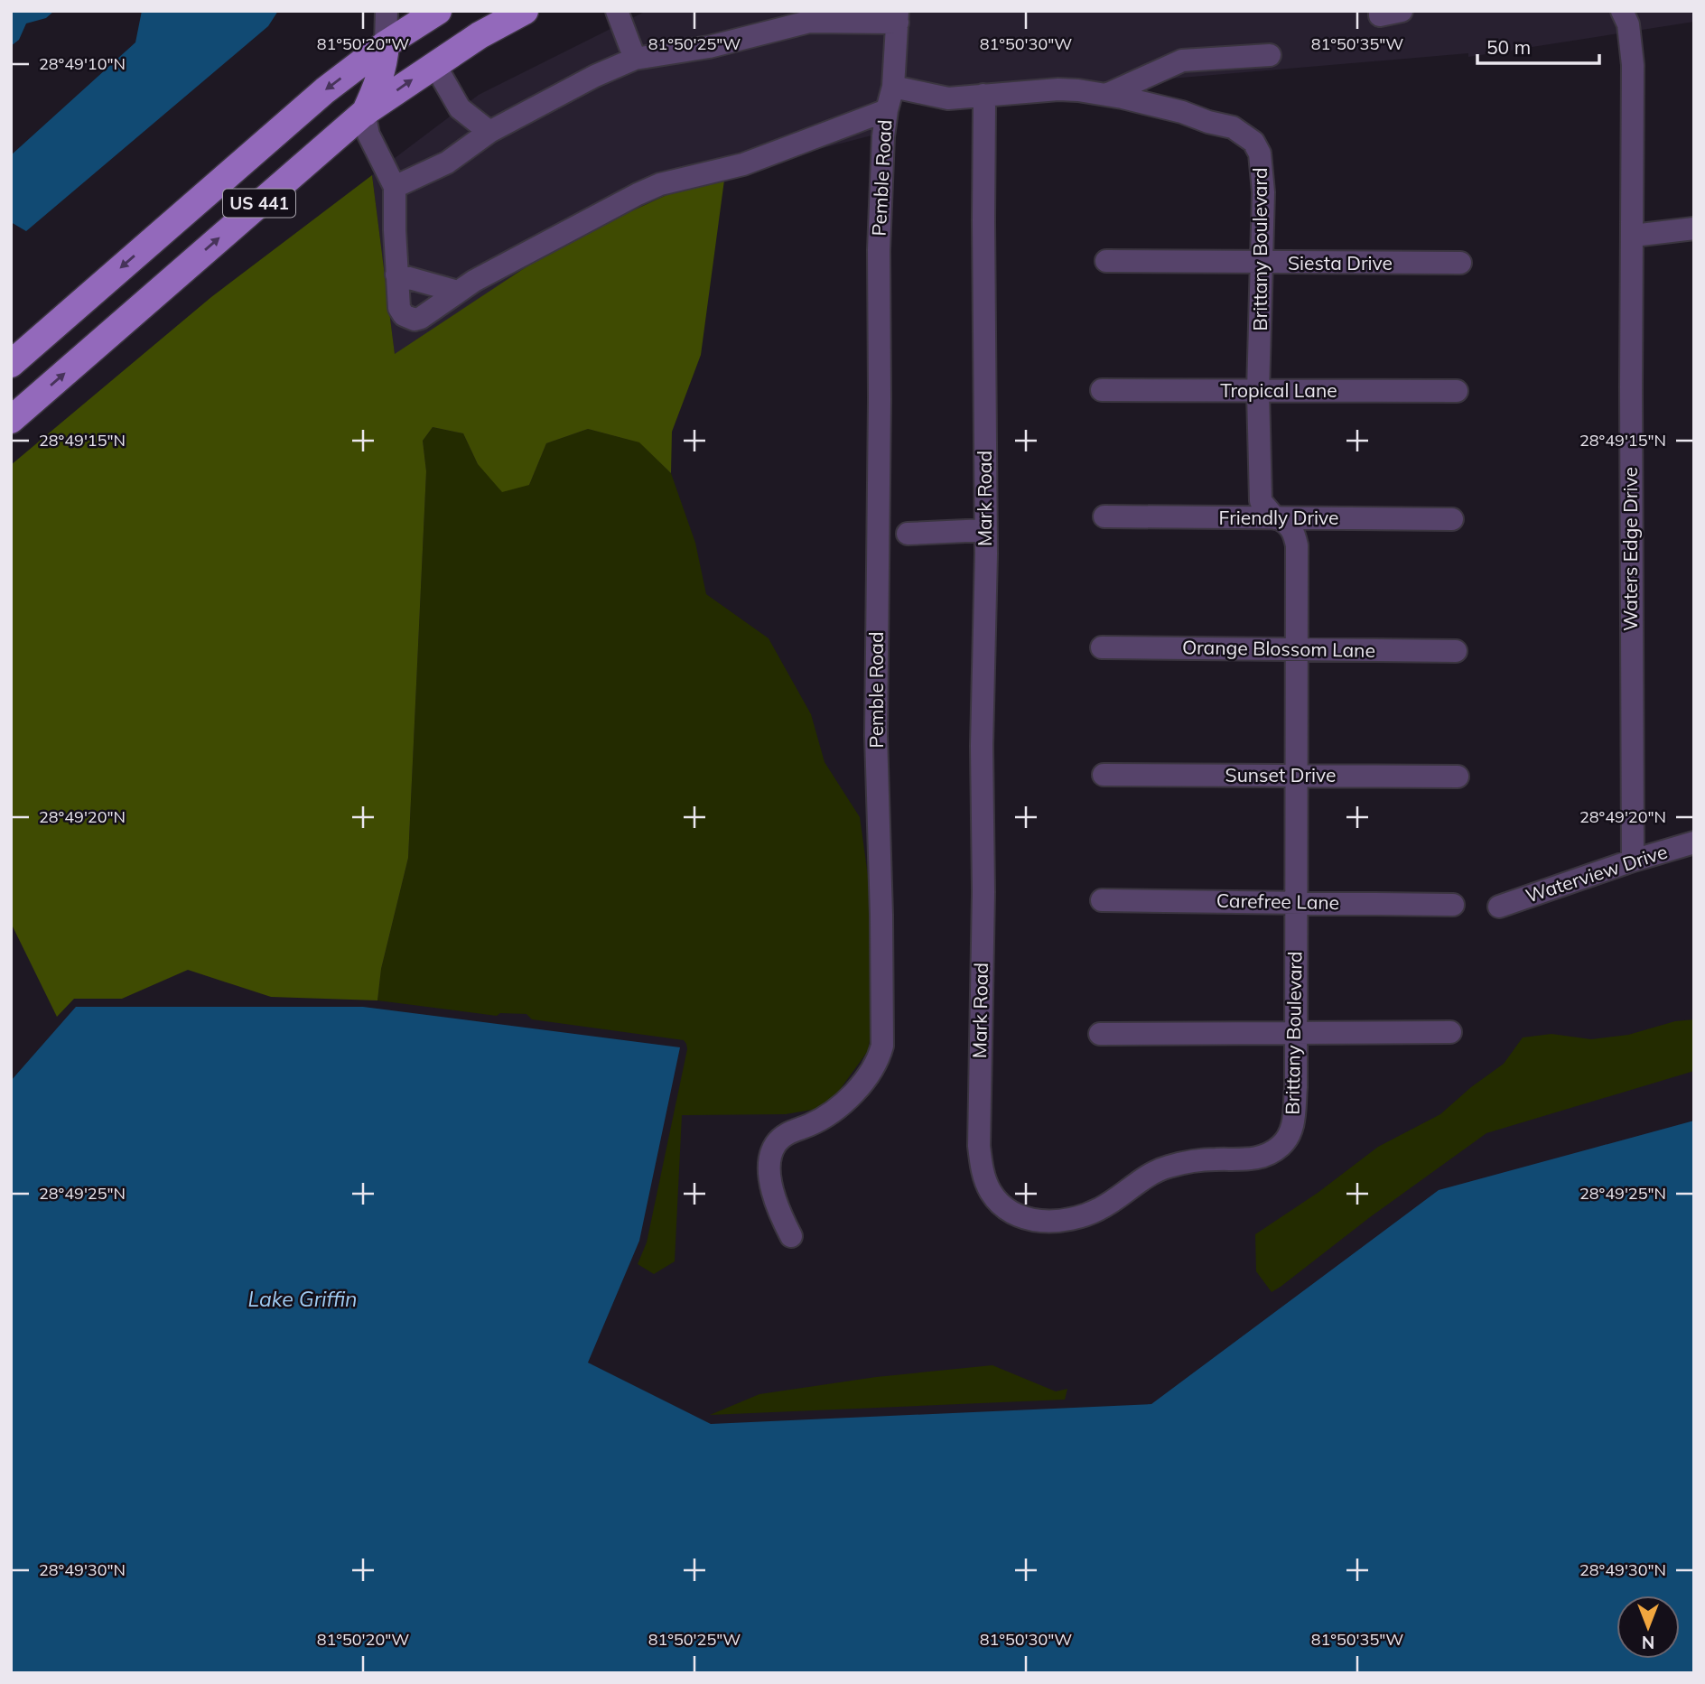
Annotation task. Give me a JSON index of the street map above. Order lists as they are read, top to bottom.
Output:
{
  "streets": {
    "main road": ["US 441"],
    "street": [
      "Pemble Road",
      "Brittany Boulevard",
      "Siesta Drive",
      "Tropical Lane",
      "Mark Road",
      "Friendly Drive",
      "Waters Edge Drive",
      "Orange Blossom Lane",
      "Sunset Drive",
      "Waterview Drive",
      "Carefree Lane"
    ]
  },
  "crossings": [
    ["Brittany Boulevard", "Siesta Drive"],
    ["Brittany Boulevard", "Tropical Lane"],
    ["Brittany Boulevard", "Mark Road"],
    ["Brittany Boulevard", "Friendly Drive"],
    ["Brittany Boulevard", "Orange Blossom Lane"],
    ["Brittany Boulevard", "Sunset Drive"],
    ["Brittany Boulevard", "Carefree Lane"],
    ["Waters Edge Drive", "Waterview Drive"]
  ],
  "water": ["Lake Griffin"],
  "scale_bar": "50 m",
  "north": "bottom",
  "coordinates": [
    "81°50'20\"W",
    "81°50'25\"W",
    "81°50'30\"W",
    "81°50'35\"W",
    "28°49'10\"N",
    "28°49'15\"N",
    "28°49'20\"N",
    "28°49'25\"N",
    "28°49'30\"N"
  ]
}
